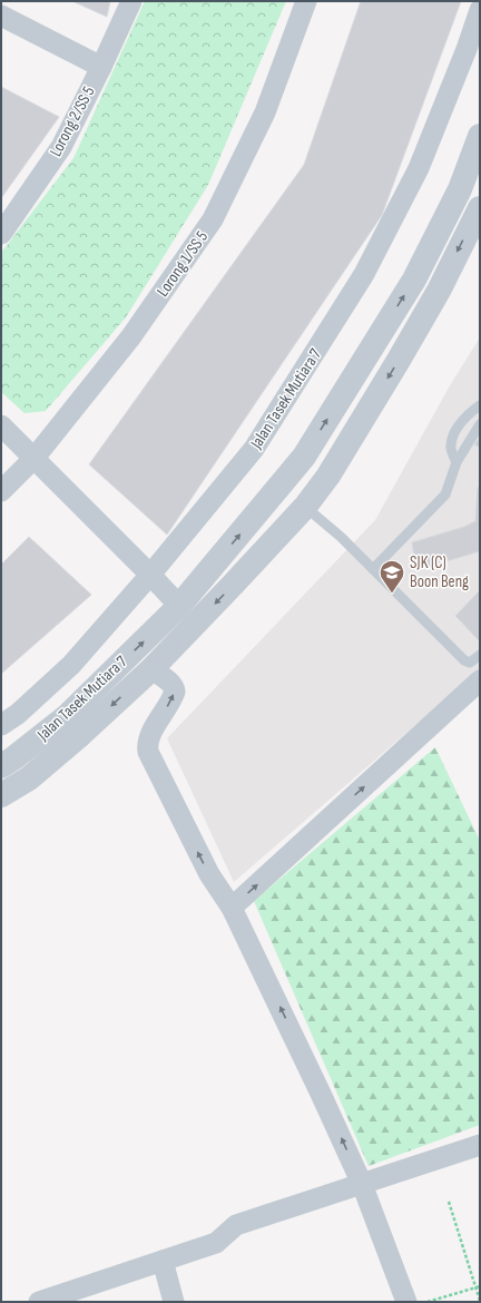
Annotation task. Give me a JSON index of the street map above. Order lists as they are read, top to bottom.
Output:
{
  "streets": {
    "street": ["Lorong 2/SS 5", "Lorong 1/SS 5", "Jalan Tasek Mutiara 7"]
  },
  "places": {
    "school or university": ["SJK (C) Boon Beng"]
  }
}
